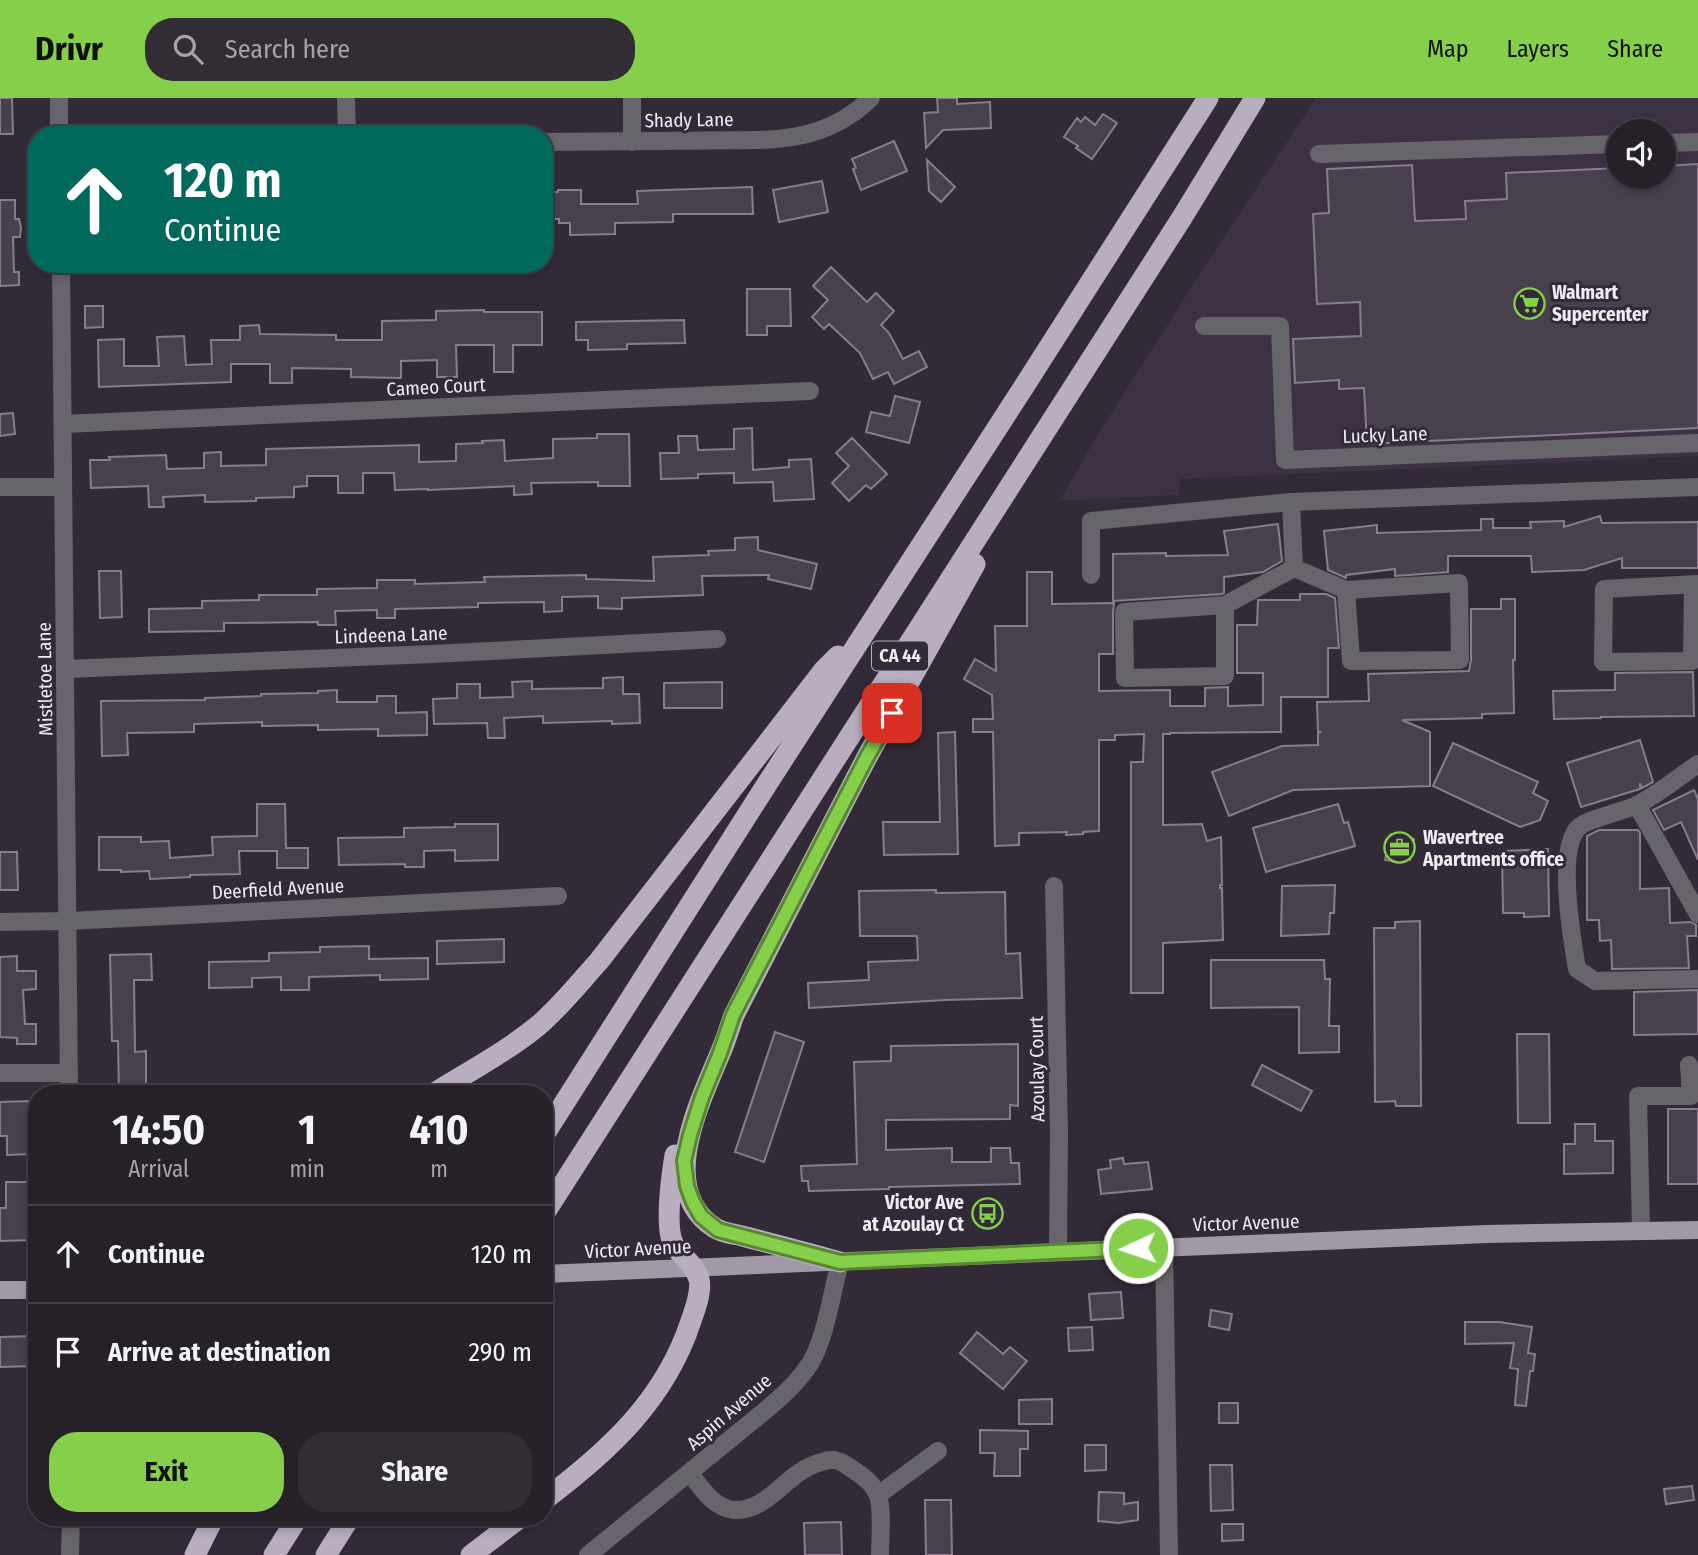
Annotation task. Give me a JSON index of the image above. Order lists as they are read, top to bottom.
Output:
{
  "streets": {
    "highway": ["CA 44"],
    "main road": ["Victor Avenue"],
    "street": [
      "Shady Lane",
      "Cameo Court",
      "Lucky Lane",
      "Lindeena Lane",
      "Mistletoe Lane",
      "Deerfield Avenue",
      "Azoulay Court",
      "Aspin Avenue"
    ]
  },
  "crossings": [
    ["Cameo Court", "Mistletoe Lane"],
    ["Lindeena Lane", "Mistletoe Lane"],
    ["Mistletoe Lane", "Deerfield Avenue"],
    ["Azoulay Court", "Victor Avenue"],
    ["Victor Avenue", "Aspin Avenue"]
  ],
  "places": {
    "supermarket": ["Walmart Supercenter"],
    "office": ["Wavertree Apartments office"],
    "bus stop": ["Victor Ave at Azoulay Ct"]
  },
  "page": {
    "header": "Drivr",
    "search": "Search here",
    "nav": ["Map", "Layers", "Share"],
    "turn": ["120 m", "Continue"],
    "eta": [
      "14:50",
      "Arrival",
      "1",
      "min",
      "410",
      "m"
    ],
    "list": [
      {
        "name": "Continue",
        "value": "120 m"
      },
      {
        "name": "Arrive at destination",
        "value": "290 m"
      }
    ],
    "buttons": ["Exit", "Share"]
  }
}
